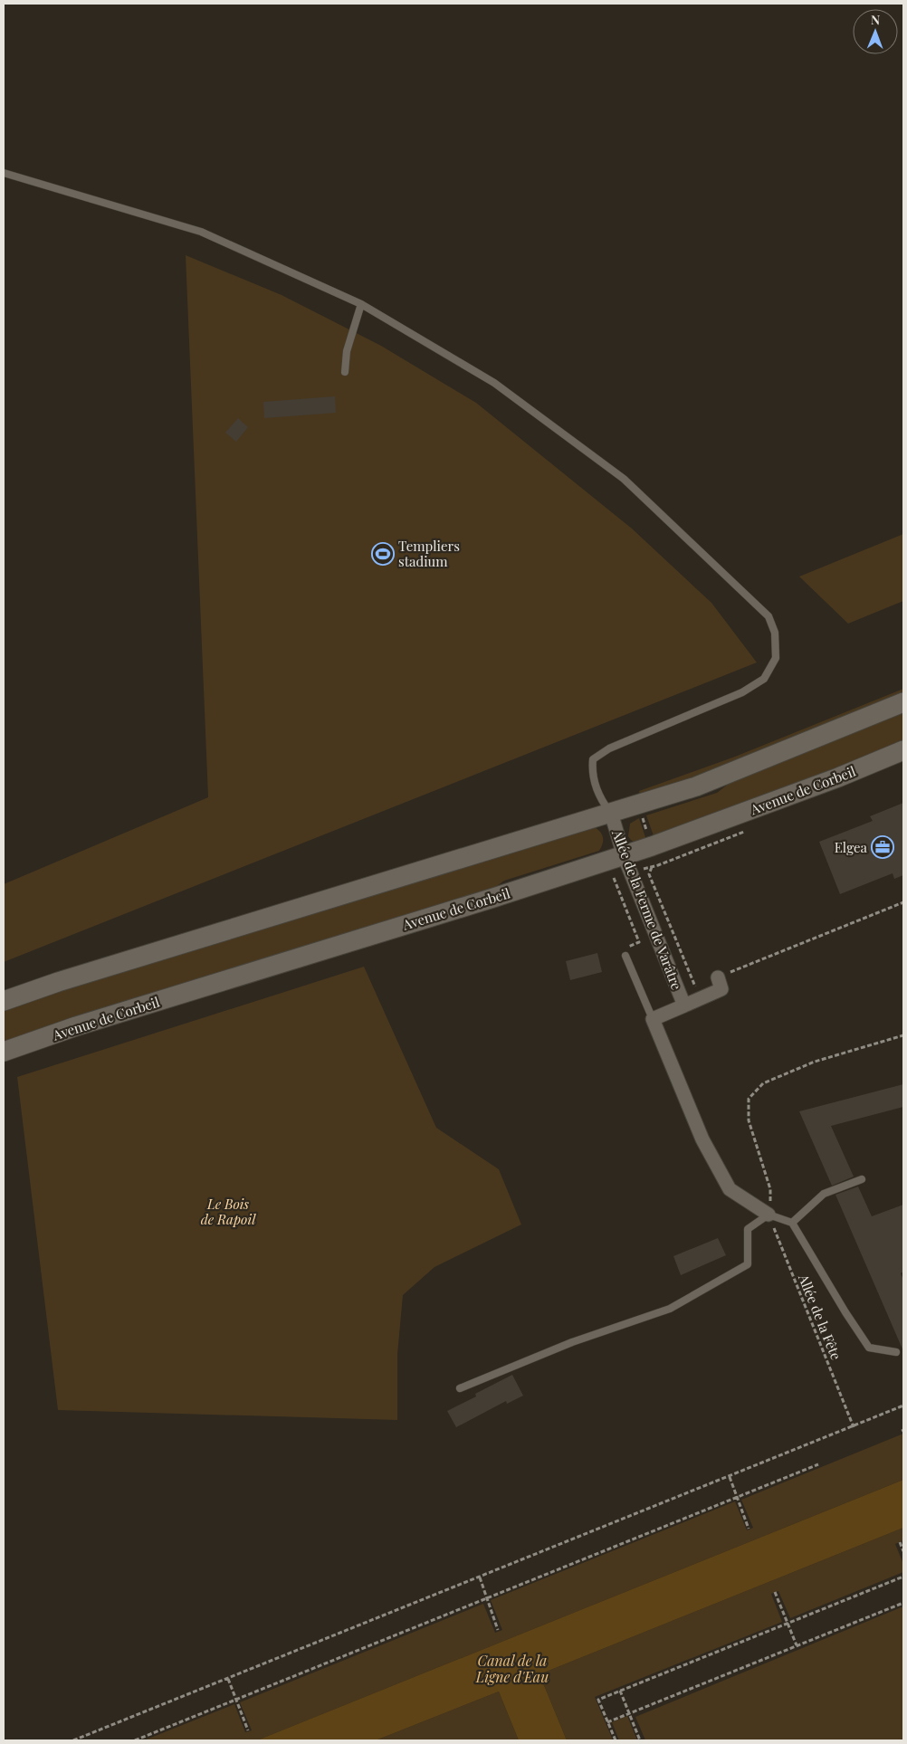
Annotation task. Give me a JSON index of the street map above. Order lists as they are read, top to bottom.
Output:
{
  "streets": {
    "main road": ["Avenue de Corbeil"],
    "street": ["Allée de la Ferme de Varâtre"],
    "path": ["Allée de la Fête"]
  },
  "crossings": [
    ["Avenue de Corbeil", "Allée de la Ferme de Varâtre"]
  ],
  "water": ["Canal de la Ligne d'Eau"],
  "parks": ["Le Bois de Rapoil"],
  "places": {
    "sports": ["Templiers stadium"],
    "office": ["Elgea"]
  },
  "north": "top"
}
